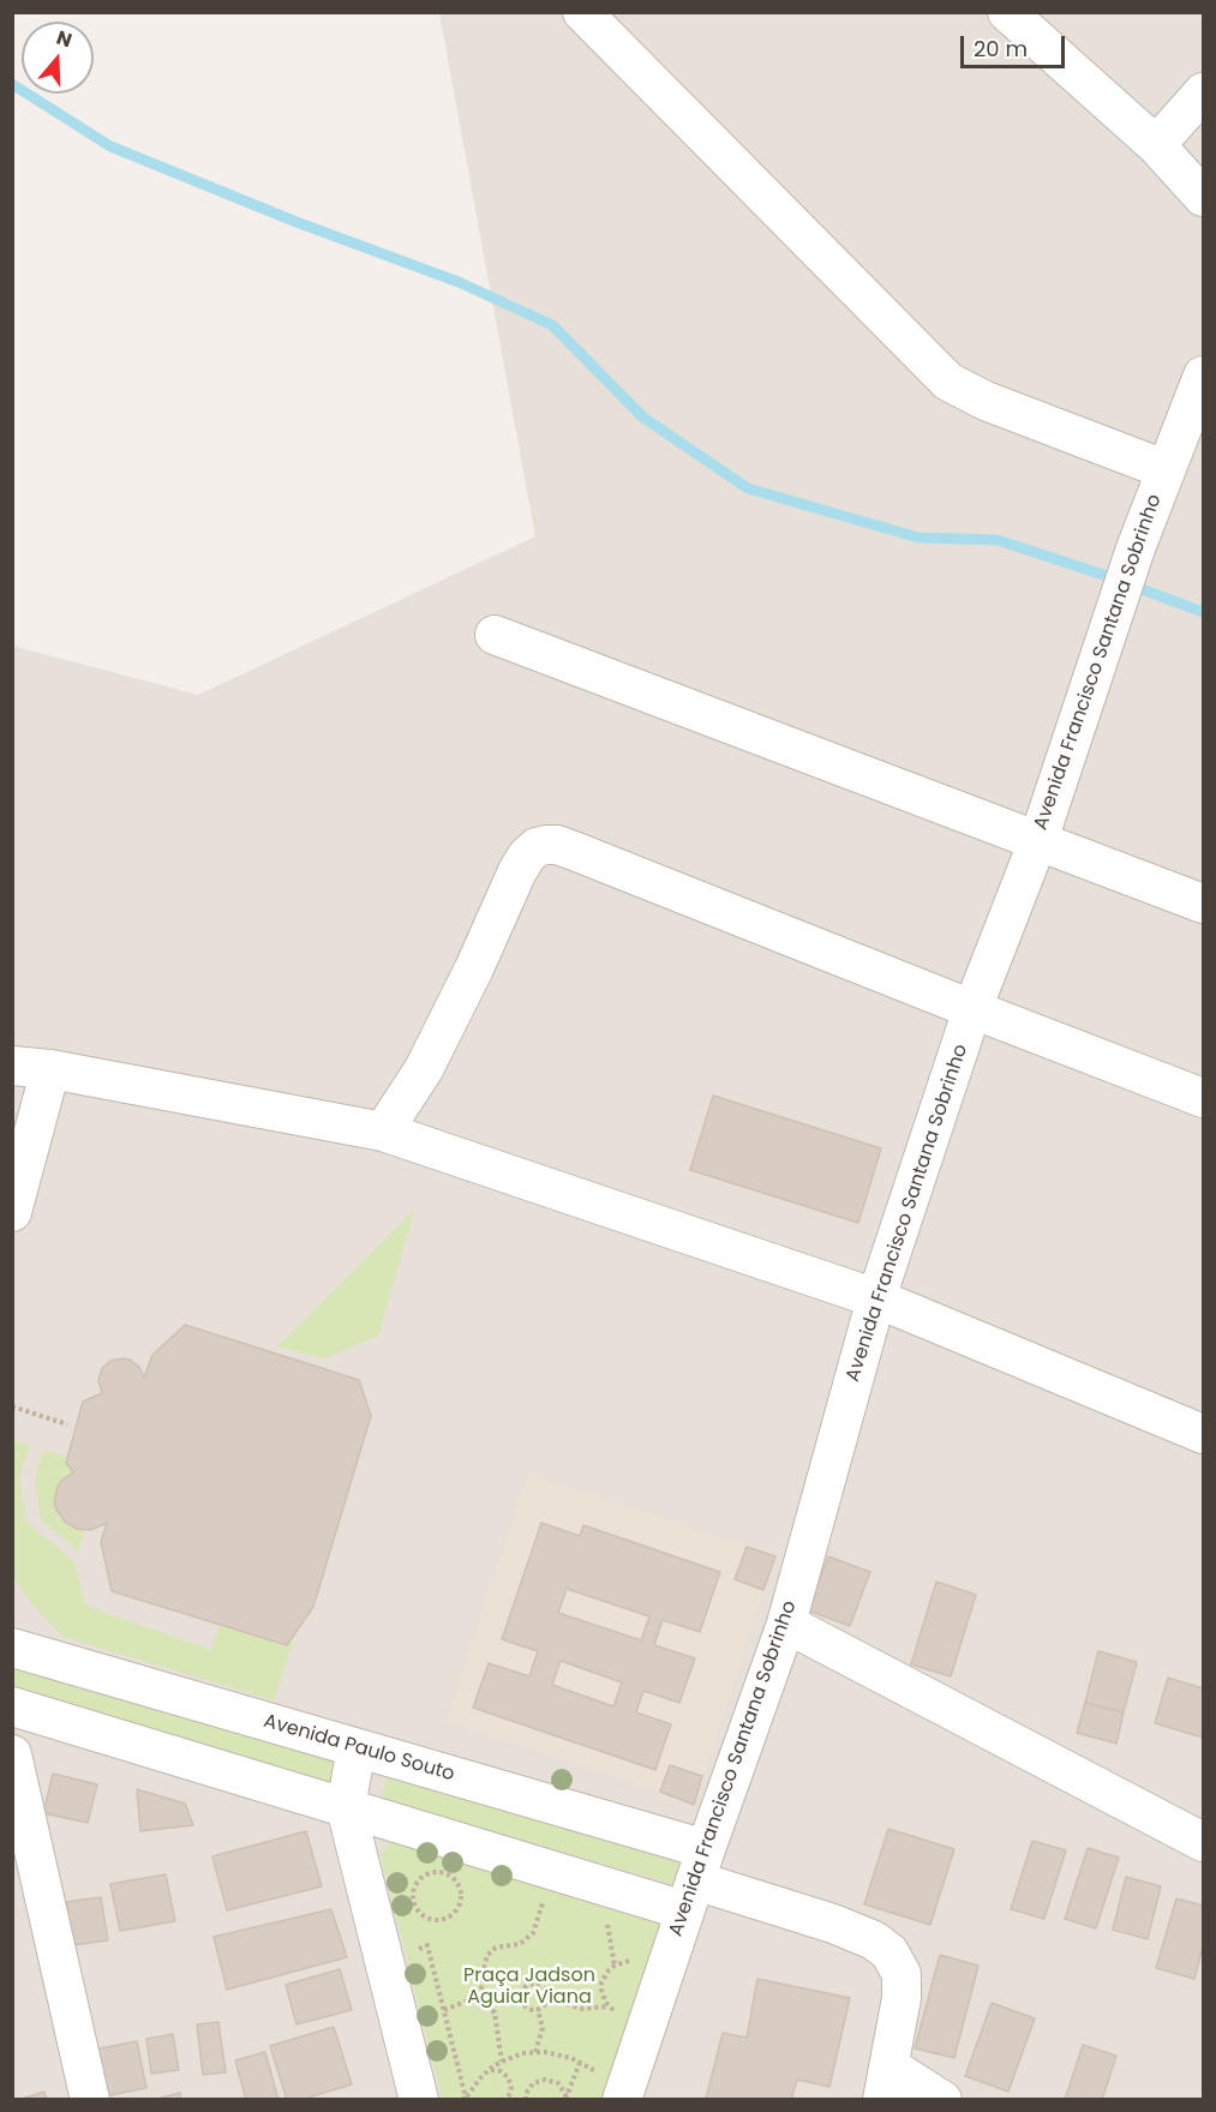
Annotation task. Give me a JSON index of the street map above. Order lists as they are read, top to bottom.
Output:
{
  "streets": {
    "street": ["Avenida Francisco Santana Sobrinho", "Avenida Paulo Souto"]
  },
  "crossings": [
    ["Avenida Francisco Santana Sobrinho", "Avenida Paulo Souto"]
  ],
  "parks": ["Praça Jadson Aguiar Viana"],
  "scale_bar": "20 m",
  "north": "top"
}
